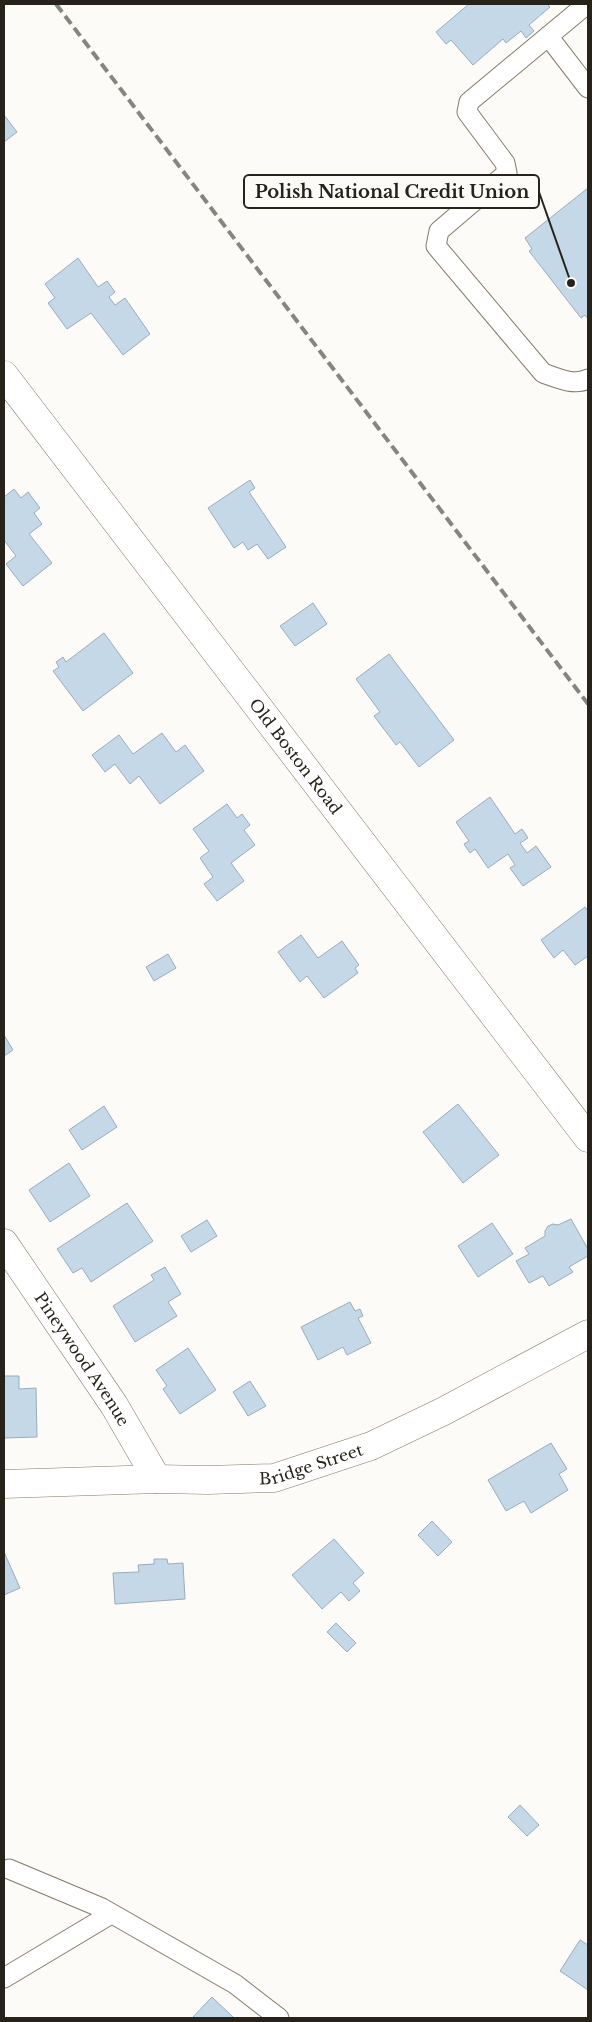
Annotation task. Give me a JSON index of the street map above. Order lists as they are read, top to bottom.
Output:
{
  "streets": {
    "street": ["Old Boston Road", "Pineywood Avenue", "Bridge Street"]
  },
  "crossings": [
    ["Pineywood Avenue", "Bridge Street"]
  ],
  "places": ["Polish National Credit Union"]
}
